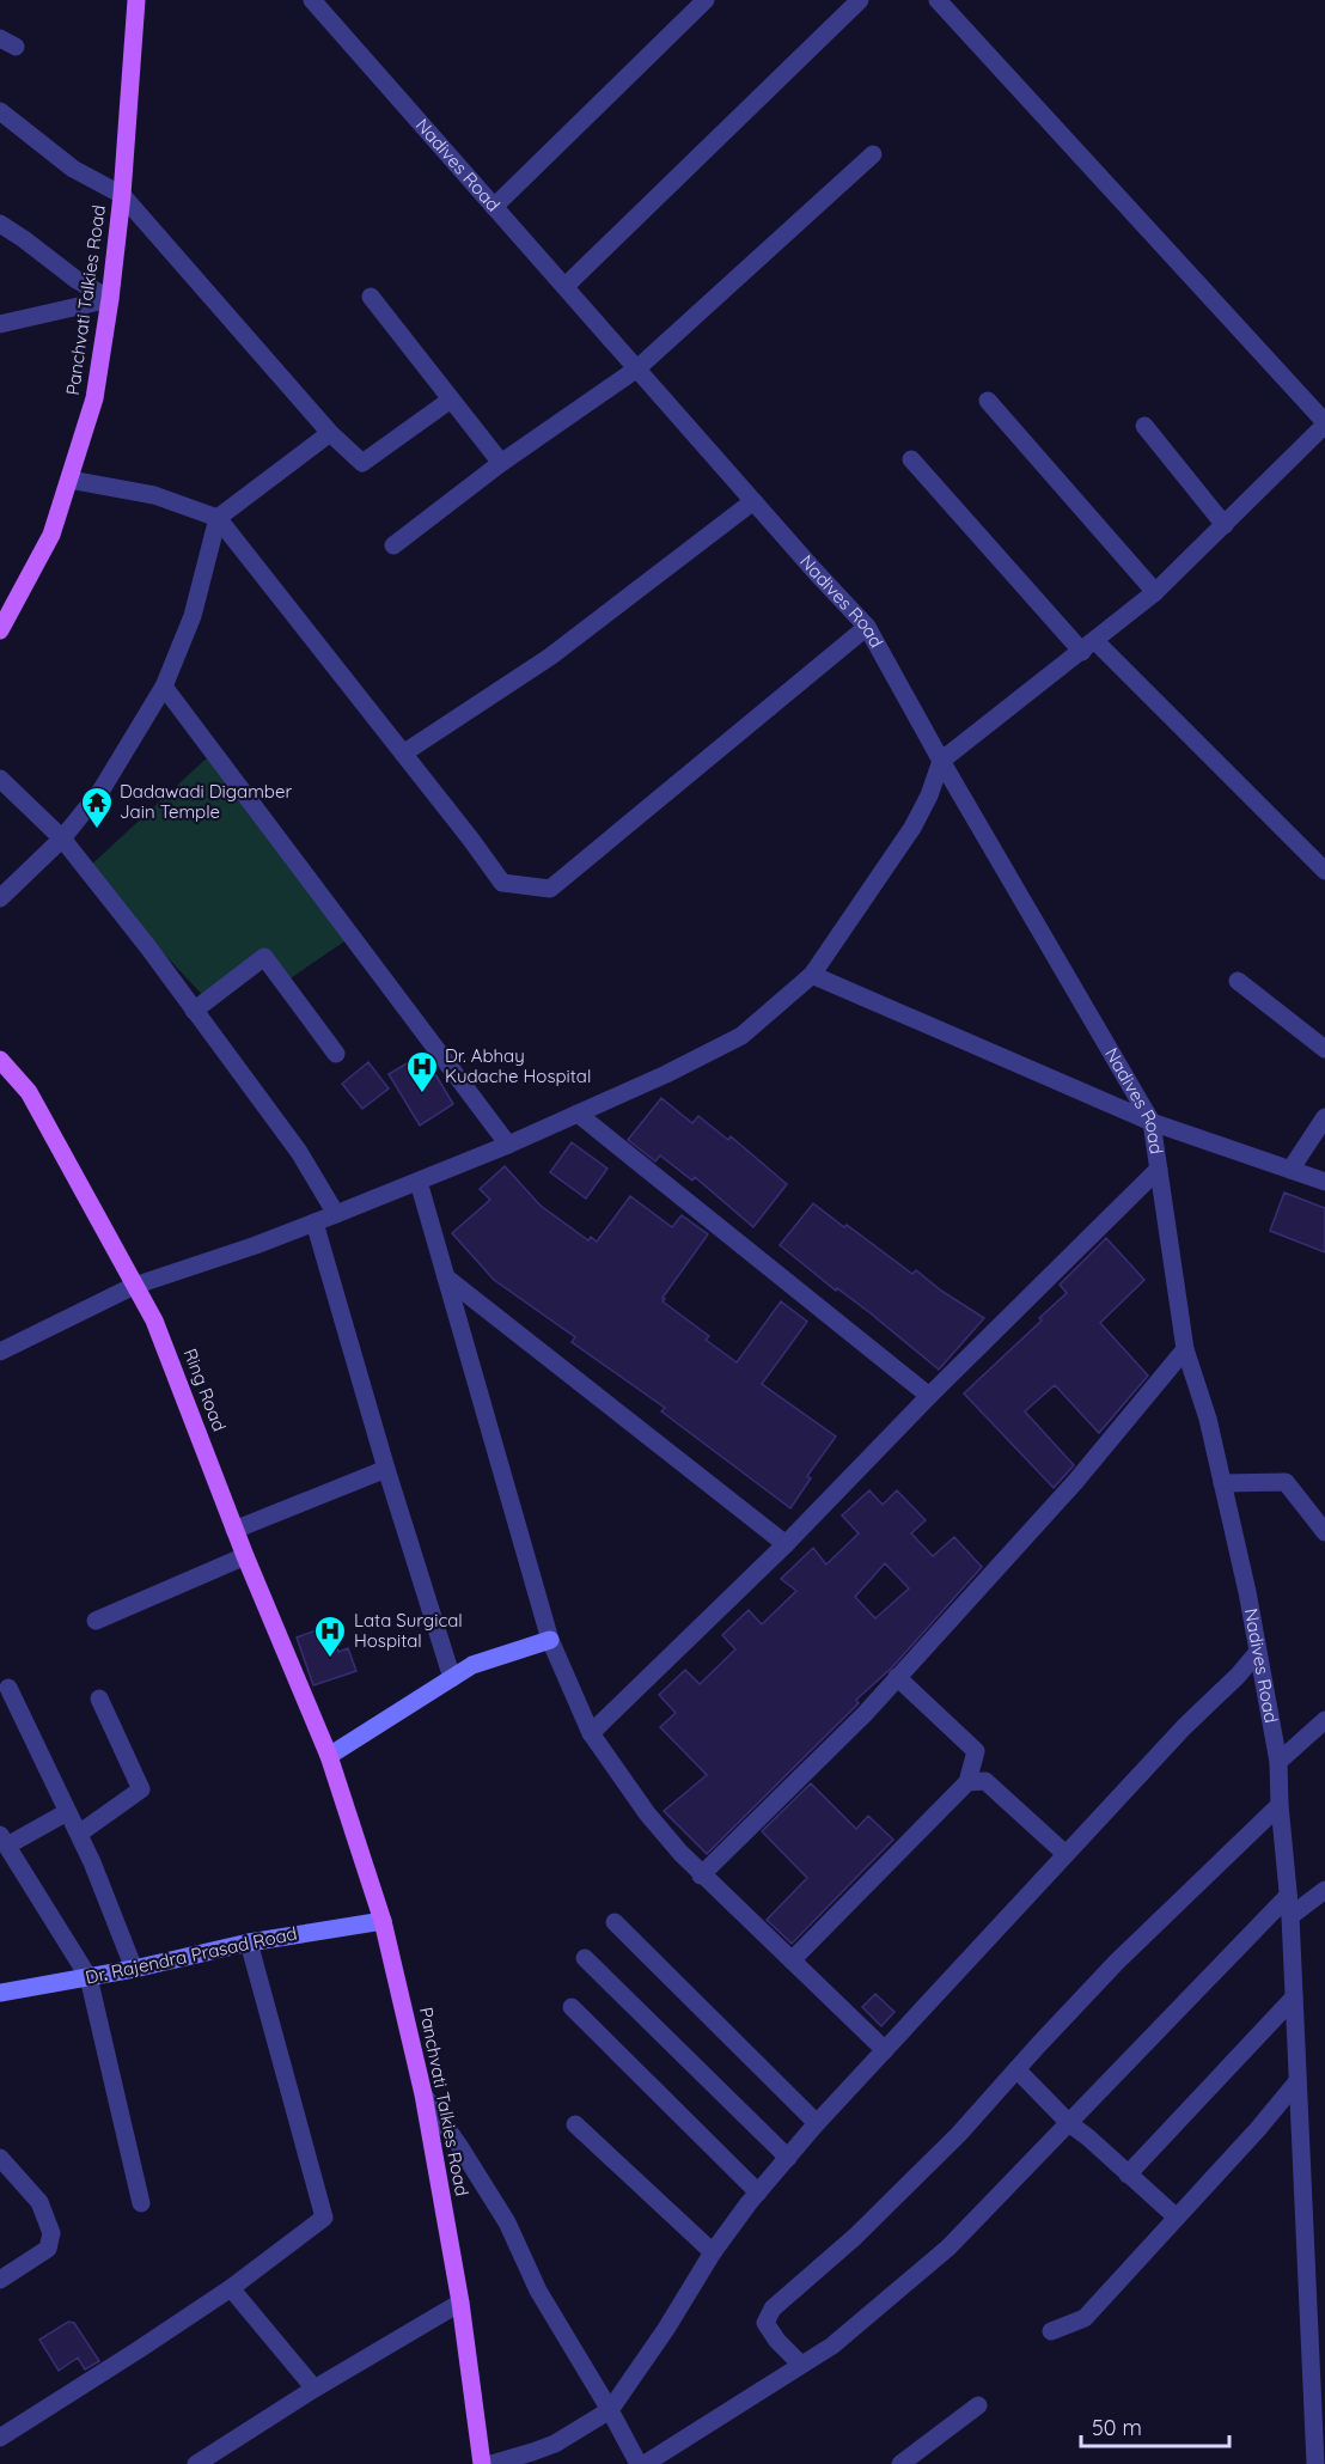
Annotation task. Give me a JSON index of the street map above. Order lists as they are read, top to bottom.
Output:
{
  "streets": {
    "main road": ["Panchvati Talkies Road", "Ring Road", "Dr. Rajendra Prasad Road"],
    "street": ["Nadives Road"]
  },
  "crossings": [
    ["Panchvati Talkies Road", "Ring Road"],
    ["Panchvati Talkies Road", "Dr. Rajendra Prasad Road"]
  ],
  "places": {
    "temple": ["Dadawadi Digamber Jain Temple"],
    "hospital": ["Dr. Abhay Kudache Hospital", "Lata Surgical Hospital"]
  },
  "scale_bar": "50 m"
}
